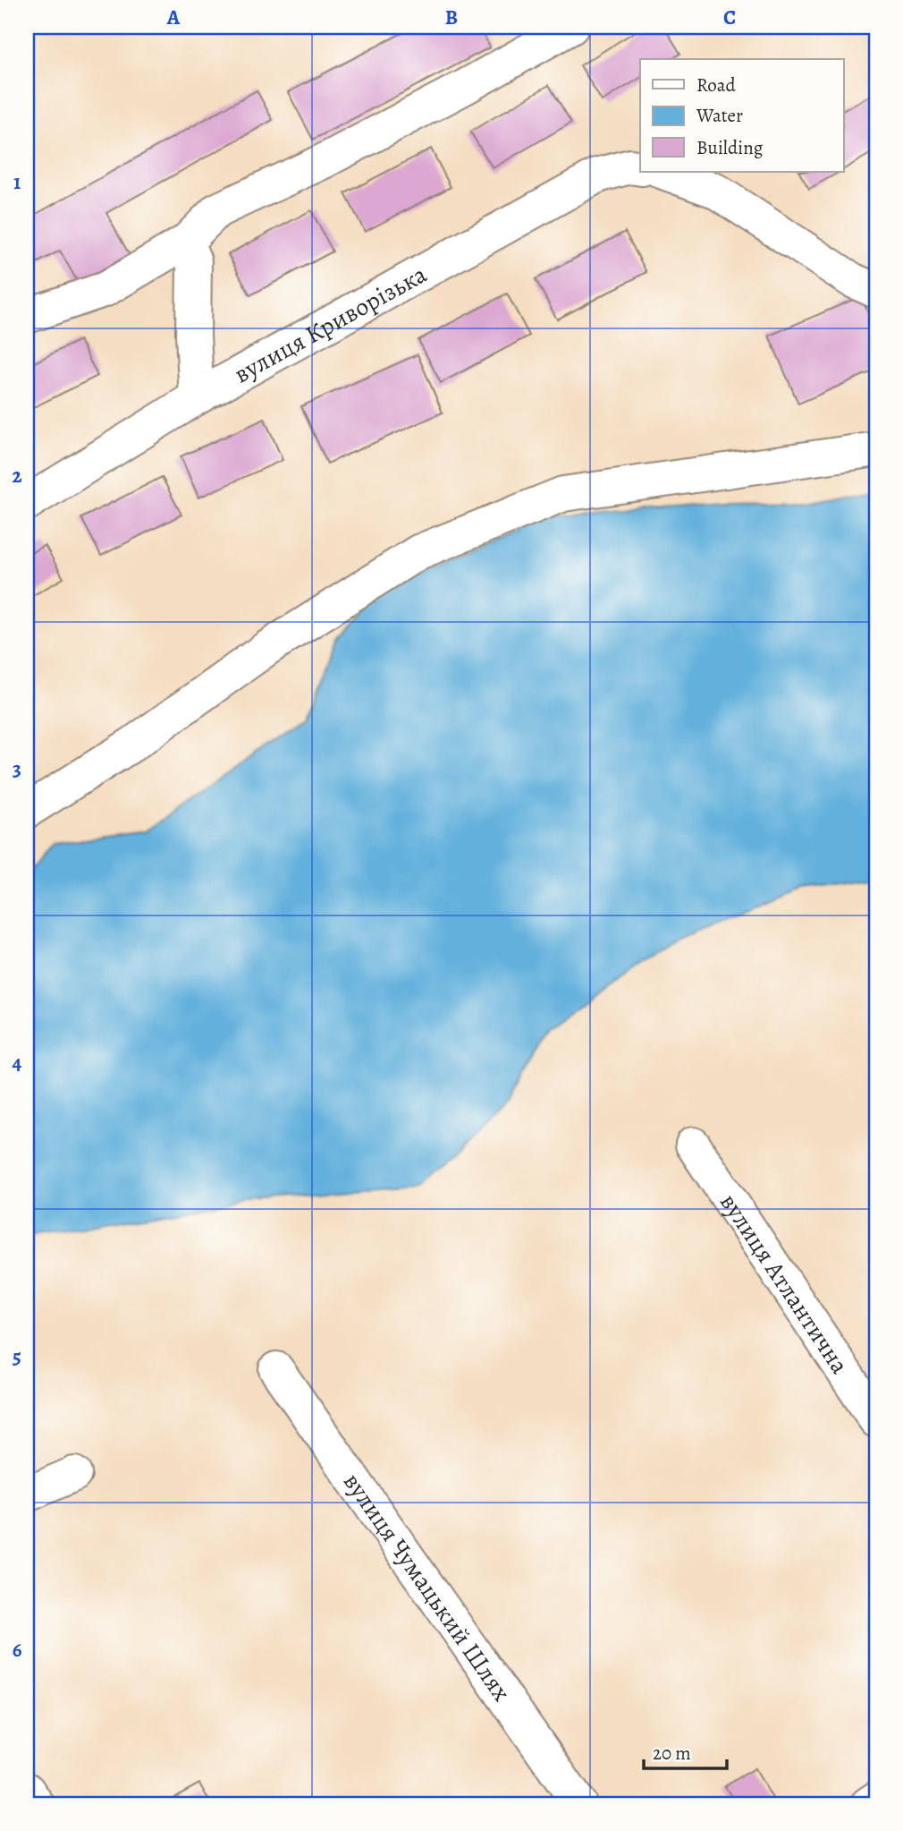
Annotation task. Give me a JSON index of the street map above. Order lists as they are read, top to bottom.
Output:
{
  "streets": {
    "street": ["вулиця Криворізька", "вулиця Атлантична", "вулиця Чумацький Шлях"]
  },
  "legend": ["Road", "Water", "Building"],
  "scale_bar": "20 m",
  "grid": {
    "columns": ["A", "B", "C"],
    "rows": [
      "1",
      "2",
      "3",
      "4",
      "5",
      "6"
    ]
  }
}
